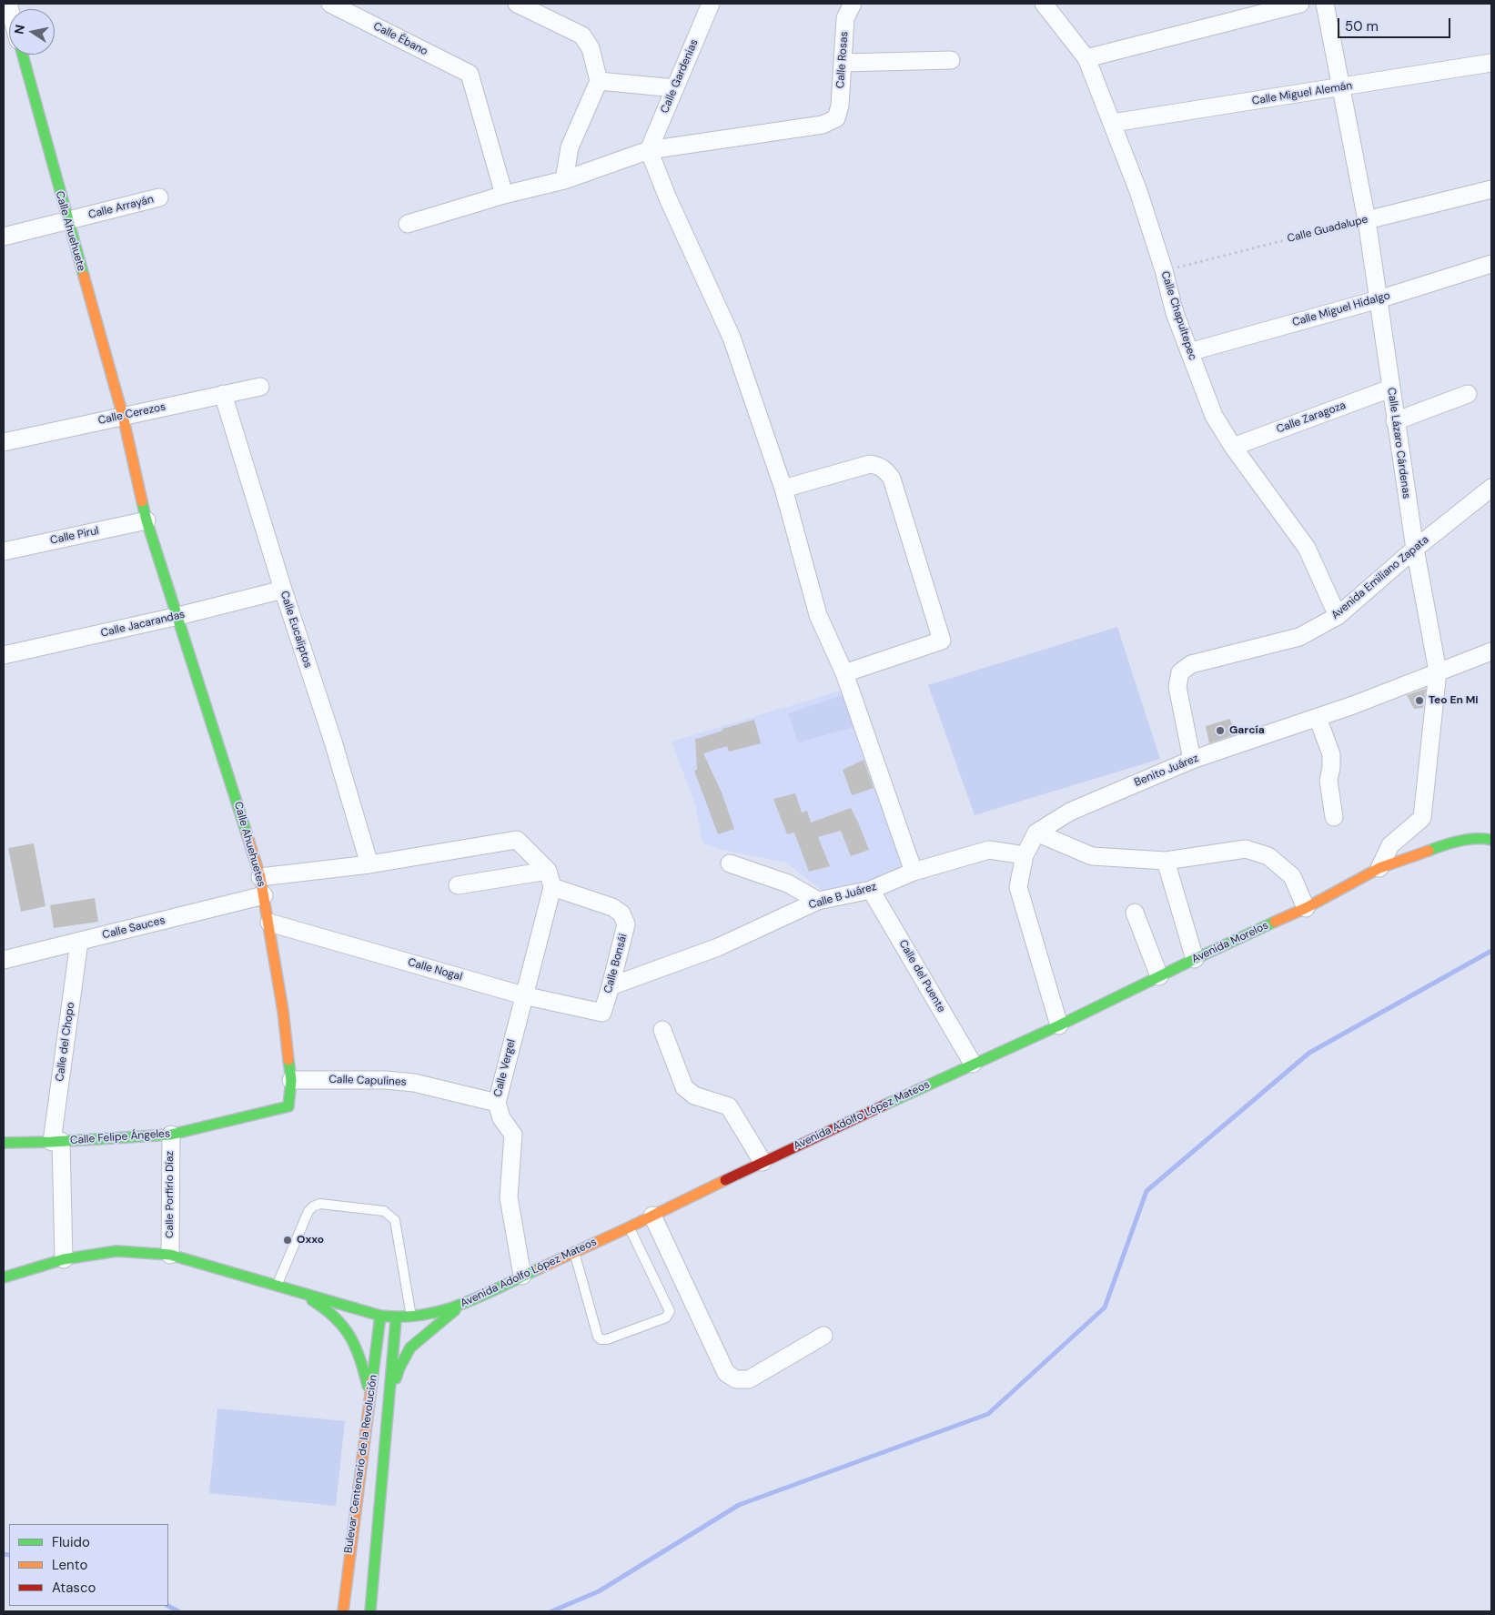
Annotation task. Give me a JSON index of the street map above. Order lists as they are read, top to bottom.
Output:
{
  "streets": {
    "main road": [
      "Calle Ahuehuete",
      "Calle Ahuehuetes",
      "Avenida Morelos",
      "Avenida Adolfo López Mateos",
      "Calle Felipe Ángeles",
      "Bulevar Centenario de la Revolución"
    ],
    "street": [
      "Calle Ébano",
      "Calle Rosas",
      "Calle Gardenias",
      "Calle Miguel Alemán",
      "Calle Arrayán",
      "Calle Guadalupe",
      "Calle Miguel Hidalgo",
      "Calle Chapultepec",
      "Calle Cerezos",
      "Calle Zaragoza",
      "Calle Lázaro Cárdenas",
      "Calle Pirul",
      "Avenida Emiliano Zapata",
      "Calle Jacarandas",
      "Calle Eucaliptos",
      "Benito Juárez",
      "Calle B Juárez",
      "Calle Sauces",
      "Calle Bonsái",
      "Calle Nogal",
      "Calle del Puente",
      "Calle del Chopo",
      "Calle Vergel",
      "Calle Capulines",
      "Calle Porfirio Díaz"
    ]
  },
  "crossings": [
    ["Calle Rosas", "Calle Gardenias"],
    ["Calle Miguel Alemán", "Calle Chapultepec"],
    ["Calle Miguel Alemán", "Calle Lázaro Cárdenas"],
    ["Calle Arrayán", "Calle Ahuehuete"],
    ["Calle Guadalupe", "Calle Chapultepec"],
    ["Calle Guadalupe", "Calle Lázaro Cárdenas"],
    ["Calle Ahuehuete", "Calle Cerezos"],
    ["Calle Ahuehuete", "Calle Pirul"],
    ["Calle Ahuehuete", "Calle Ahuehuetes"],
    ["Calle Miguel Hidalgo", "Calle Chapultepec"],
    ["Calle Miguel Hidalgo", "Calle Lázaro Cárdenas"],
    ["Calle Chapultepec", "Calle Zaragoza"],
    ["Calle Chapultepec", "Avenida Emiliano Zapata"],
    ["Calle Cerezos", "Calle Eucaliptos"],
    ["Calle Zaragoza", "Calle Lázaro Cárdenas"],
    ["Calle Lázaro Cárdenas", "Avenida Emiliano Zapata"],
    ["Calle Lázaro Cárdenas", "Benito Juárez"],
    ["Calle Lázaro Cárdenas", "Avenida Morelos"],
    ["Calle Pirul", "Calle Ahuehuetes"],
    ["Avenida Emiliano Zapata", "Benito Juárez"],
    ["Calle Jacarandas", "Calle Eucaliptos"],
    ["Calle Jacarandas", "Calle Ahuehuetes"],
    ["Benito Juárez", "Calle B Juárez"],
    ["Benito Juárez", "Avenida Morelos"],
    ["Calle Ahuehuetes", "Calle Sauces"],
    ["Calle Ahuehuetes", "Calle Nogal"],
    ["Calle Ahuehuetes", "Calle Capulines"],
    ["Calle Ahuehuetes", "Calle Felipe Ángeles"],
    ["Calle B Juárez", "Calle Bonsái"],
    ["Calle B Juárez", "Calle del Puente"],
    ["Calle Sauces", "Calle del Chopo"],
    ["Avenida Morelos", "Calle del Puente"],
    ["Avenida Morelos", "Avenida Adolfo López Mateos"],
    ["Calle Bonsái", "Calle Nogal"],
    ["Calle Bonsái", "Calle Vergel"],
    ["Calle Nogal", "Calle Vergel"],
    ["Calle del Puente", "Avenida Adolfo López Mateos"],
    ["Calle del Chopo", "Avenida Adolfo López Mateos"],
    ["Calle del Chopo", "Calle Felipe Ángeles"],
    ["Calle Vergel", "Calle Capulines"],
    ["Calle Vergel", "Avenida Adolfo López Mateos"],
    ["Avenida Adolfo López Mateos", "Calle Porfirio Díaz"],
    ["Avenida Adolfo López Mateos", "Bulevar Centenario de la Revolución"],
    ["Calle Felipe Ángeles", "Calle Porfirio Díaz"]
  ],
  "places": ["Teo En Mi", "García", "Oxxo"],
  "legend": ["Fluido", "Lento", "Atasco"],
  "scale_bar": "50 m",
  "north": "left"
}
